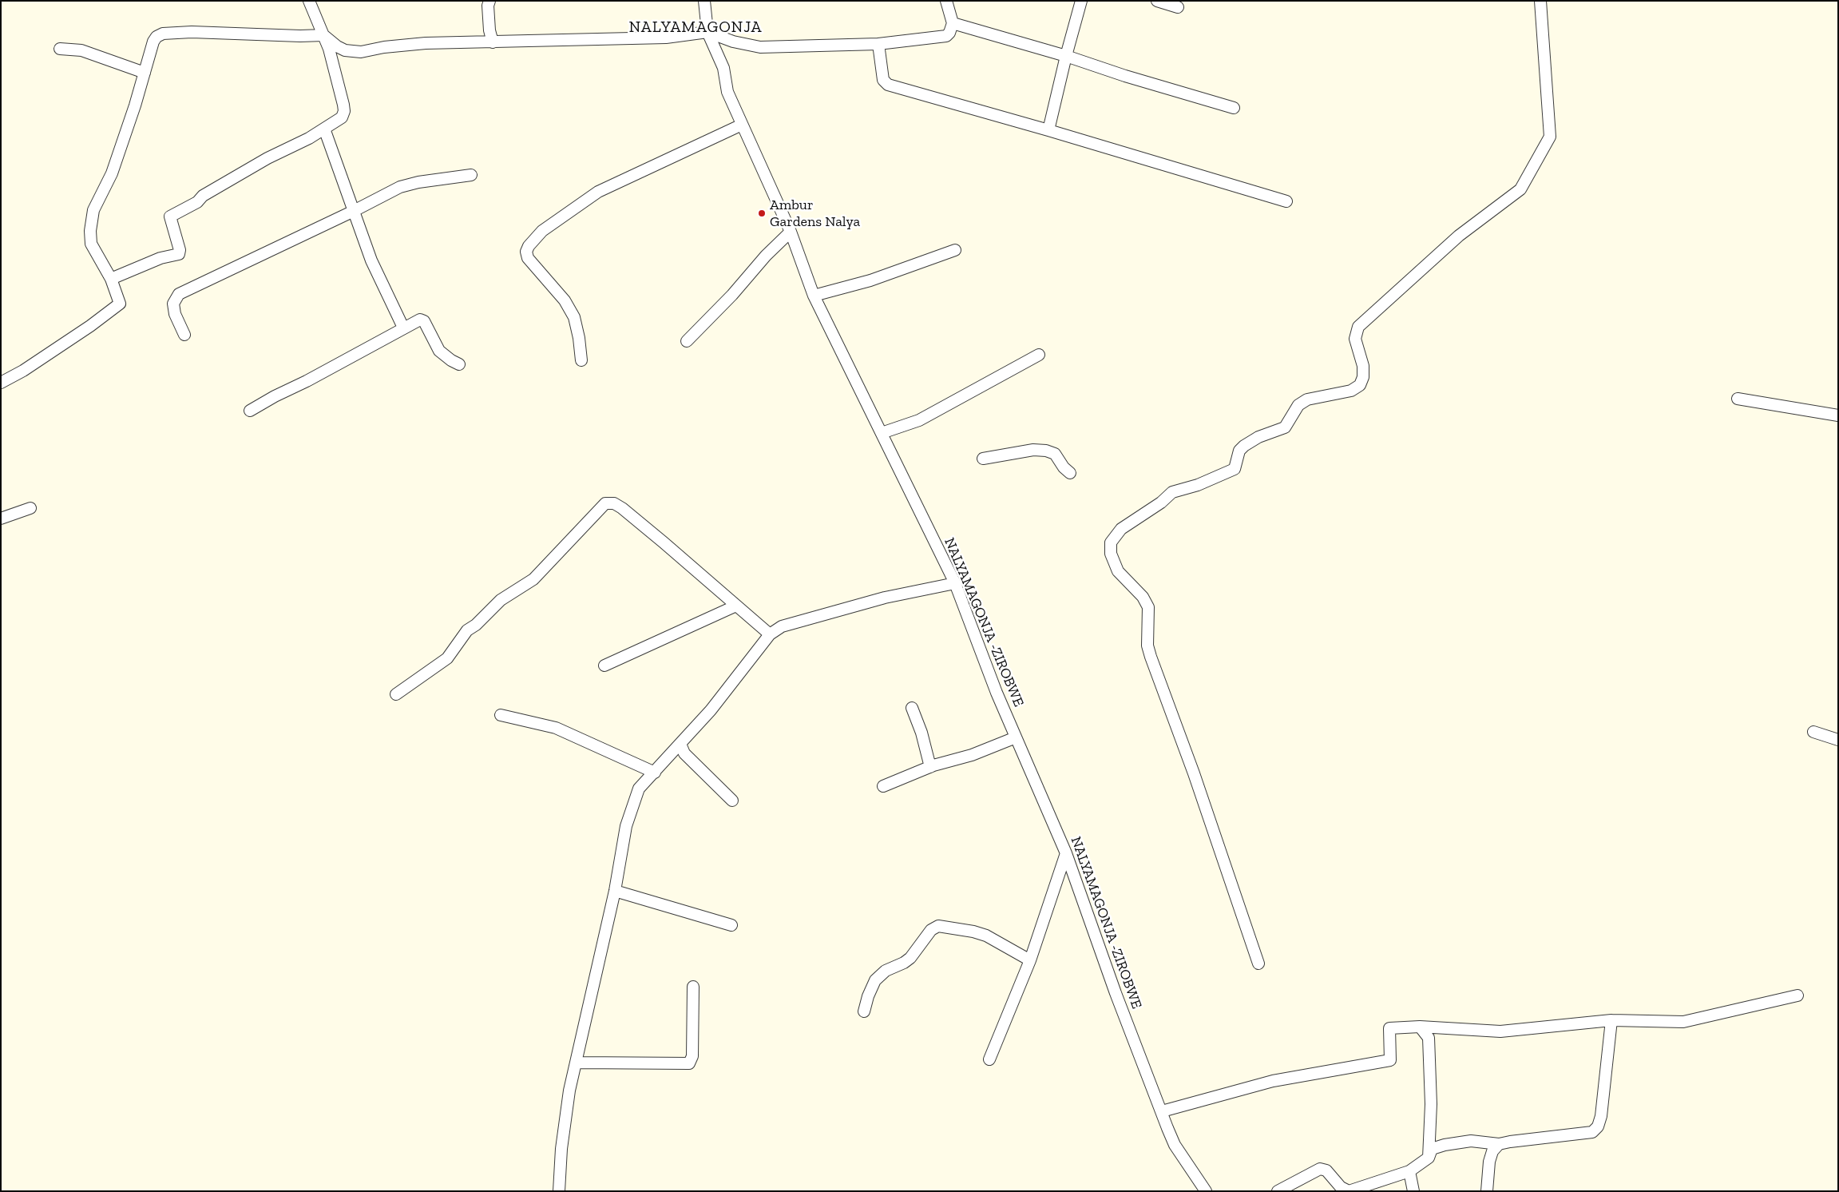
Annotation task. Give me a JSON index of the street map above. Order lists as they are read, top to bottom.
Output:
{
  "streets": {
    "street": ["NALYAMAGONJA -ZIROBWE"]
  },
  "districts": ["NALYAMAGONJA"],
  "places": ["Ambur Gardens Nalya"]
}
